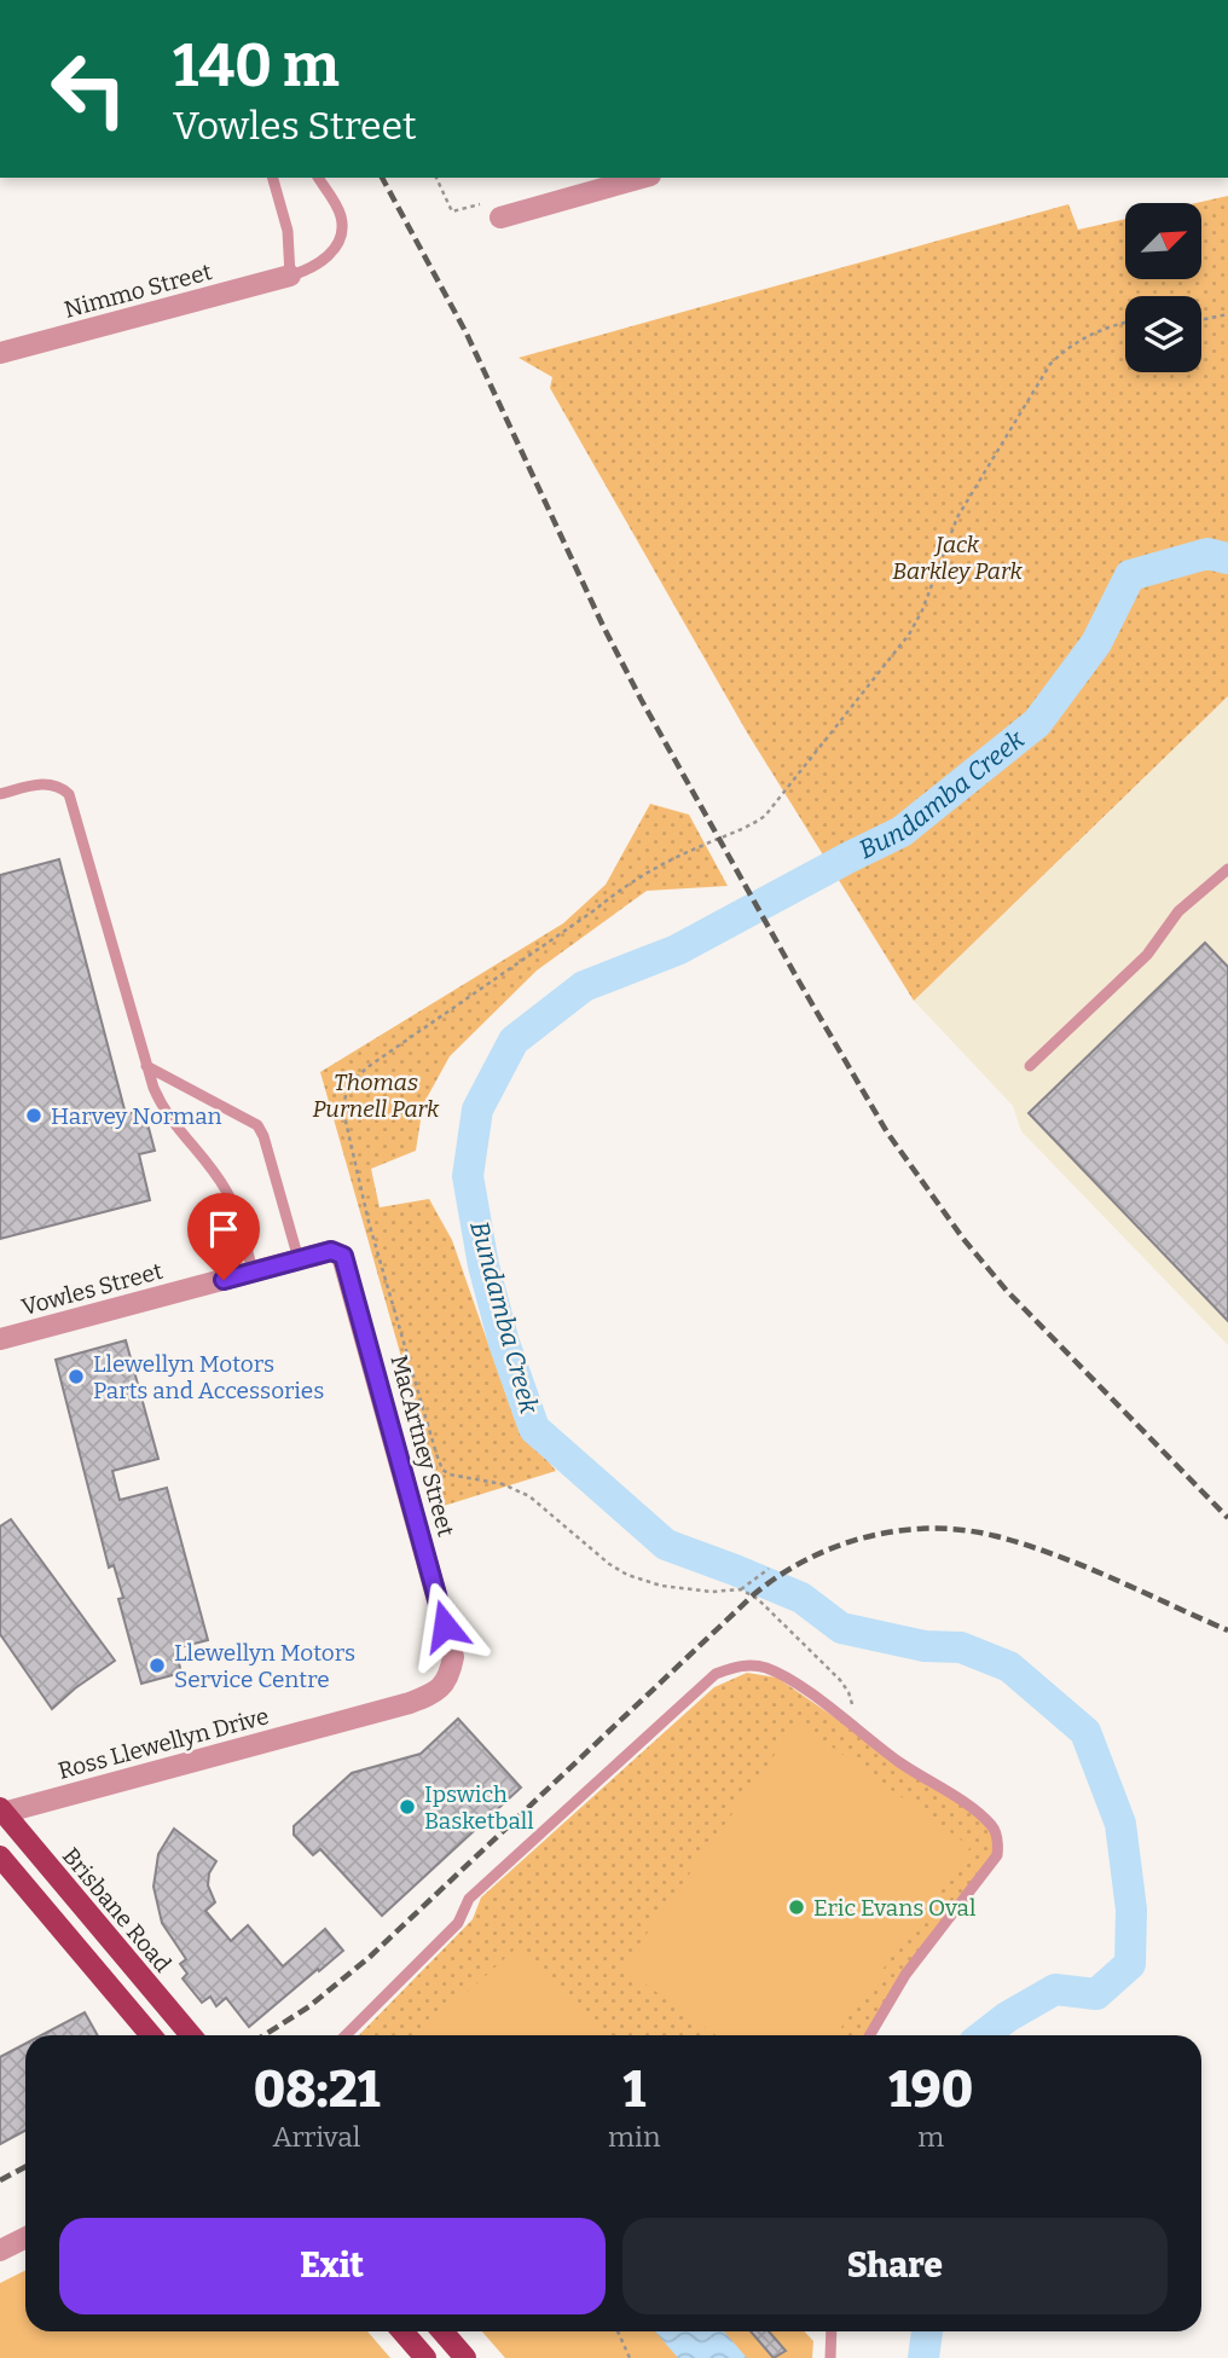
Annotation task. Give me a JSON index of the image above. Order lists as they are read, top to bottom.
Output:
{
  "streets": {
    "main road": ["Brisbane Road"],
    "street": [
      "Nimmo Street",
      "Vowles Street",
      "MacArtney Street",
      "Ross Llewellyn Drive"
    ]
  },
  "crossings": [
    ["Vowles Street", "MacArtney Street"],
    ["MacArtney Street", "Ross Llewellyn Drive"],
    ["Ross Llewellyn Drive", "Brisbane Road"]
  ],
  "water": ["Bundamba Creek"],
  "parks": ["Jack Barkley Park", "Thomas Purnell Park"],
  "places": [
    "Harvey Norman",
    "Llewellyn Motors Parts and Accessories",
    "Llewellyn Motors Service Centre",
    "Ipswich Basketball",
    "Eric Evans Oval"
  ],
  "north": "top right",
  "page": {
    "turn": ["140 m", "Vowles Street"],
    "eta": [
      "08:21",
      "Arrival",
      "1",
      "min",
      "190",
      "m"
    ],
    "buttons": ["Exit", "Share"]
  }
}
